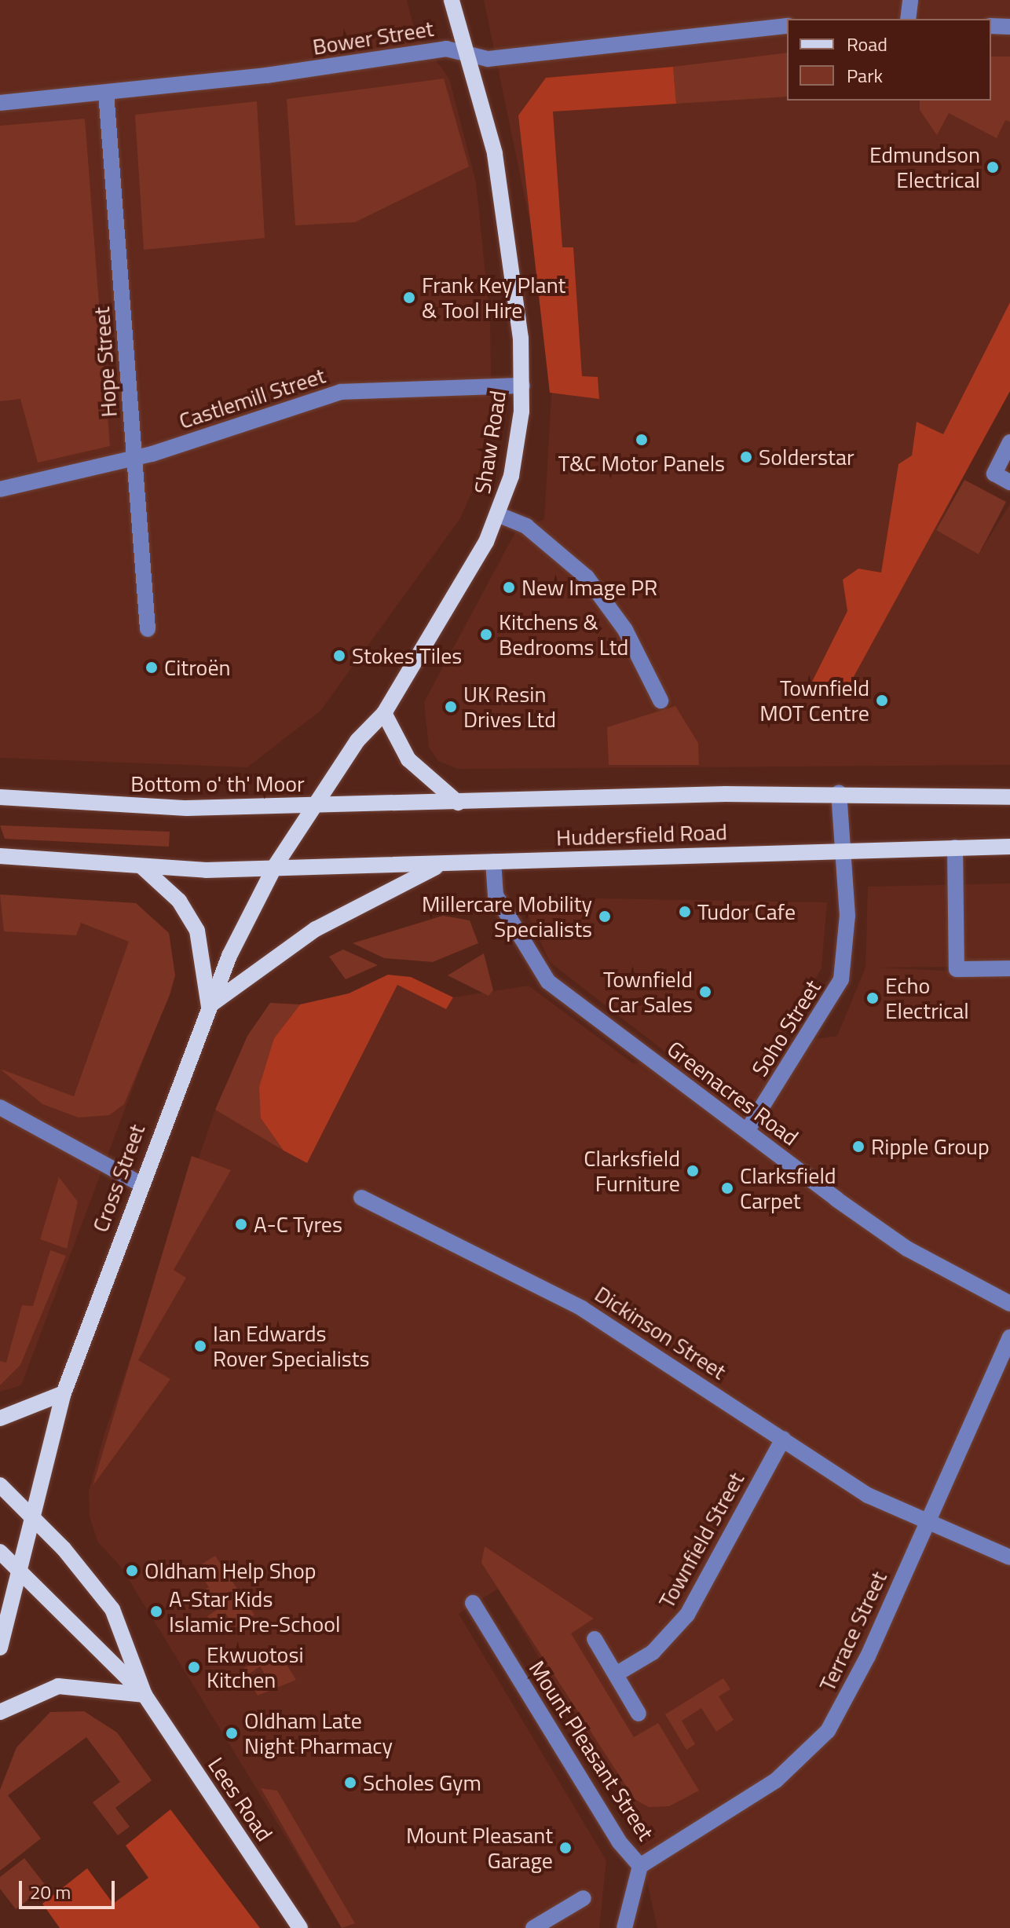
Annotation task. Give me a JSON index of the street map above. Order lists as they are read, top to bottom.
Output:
{
  "streets": {
    "main road": [
      "Shaw Road",
      "Bottom o' th' Moor",
      "Huddersfield Road",
      "Cross Street",
      "Lees Road"
    ],
    "street": [
      "Bower Street",
      "Hope Street",
      "Castlemill Street",
      "Soho Street",
      "Greenacres Road",
      "Dickinson Street",
      "Townfield Street",
      "Terrace Street",
      "Mount Pleasant Street"
    ]
  },
  "crossings": [
    ["Bower Street", "Hope Street"],
    ["Bower Street", "Shaw Road"],
    ["Hope Street", "Castlemill Street"],
    ["Castlemill Street", "Shaw Road"],
    ["Shaw Road", "Bottom o' th' Moor"],
    ["Shaw Road", "Huddersfield Road"],
    ["Bottom o' th' Moor", "Huddersfield Road"],
    ["Bottom o' th' Moor", "Cross Street"],
    ["Huddersfield Road", "Soho Street"],
    ["Huddersfield Road", "Greenacres Road"],
    ["Huddersfield Road", "Cross Street"],
    ["Soho Street", "Greenacres Road"],
    ["Cross Street", "Lees Road"],
    ["Dickinson Street", "Townfield Street"],
    ["Dickinson Street", "Terrace Street"],
    ["Terrace Street", "Mount Pleasant Street"]
  ],
  "places": [
    "Edmundson Electrical",
    "Frank Key Plant & Tool Hire",
    "T&C Motor Panels",
    "Solderstar",
    "New Image PR",
    "Kitchens & Bedrooms Ltd",
    "Stokes Tiles",
    "Citroën",
    "Townfield MOT Centre",
    "UK Resin Drives Ltd",
    "Tudor Cafe",
    "Millercare Mobility Specialists",
    "Townfield Car Sales",
    "Echo Electrical",
    "Ripple Group",
    "Clarksfield Furniture",
    "Clarksfield Carpet",
    "A-C Tyres",
    "Ian Edwards Rover Specialists",
    "Oldham Help Shop",
    "A-Star Kids Islamic Pre-School",
    "Ekwuotosi Kitchen",
    "Oldham Late Night Pharmacy",
    "Scholes Gym",
    "Mount Pleasant Garage"
  ],
  "legend": ["Road", "Park"],
  "scale_bar": "20 m"
}
